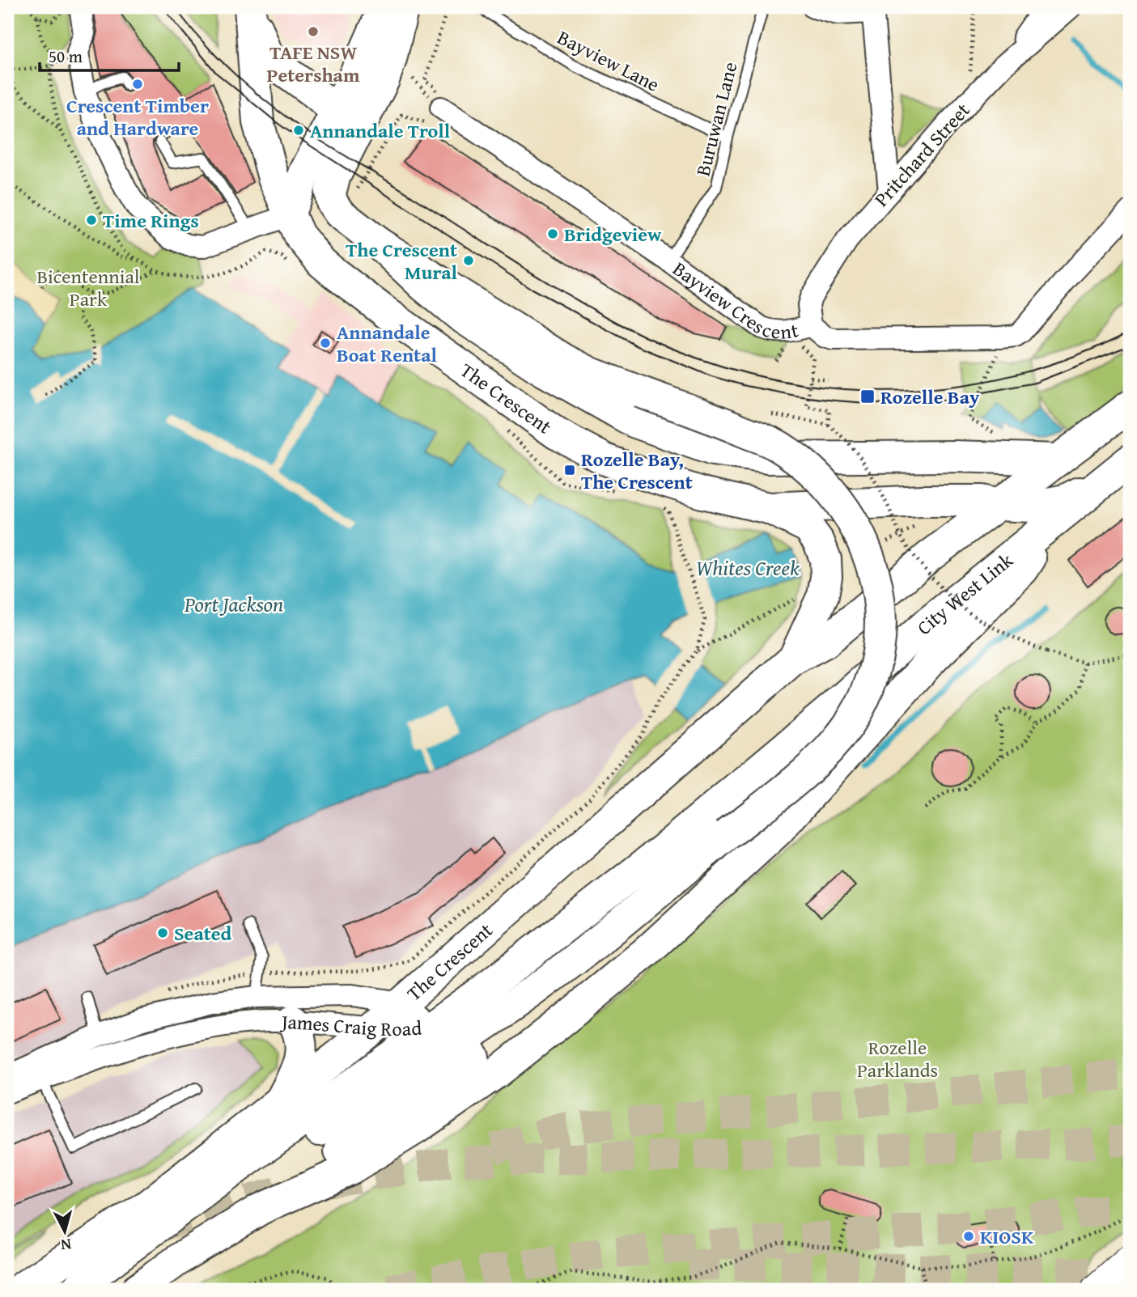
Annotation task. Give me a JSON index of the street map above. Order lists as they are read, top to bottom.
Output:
{
  "streets": {
    "main road": ["The Crescent", "City West Link"],
    "street": ["Pritchard Street", "Bayview Crescent", "James Craig Road"],
    "lane": ["Bayview Lane", "Buruwan Lane"]
  },
  "crossings": [
    ["Bayview Lane", "Buruwan Lane"],
    ["Buruwan Lane", "Bayview Crescent"],
    ["Pritchard Street", "Bayview Crescent"],
    ["The Crescent", "City West Link"],
    ["The Crescent", "James Craig Road"]
  ],
  "water": ["Whites Creek", "Port Jackson"],
  "parks": ["Bicentennial Park", "Rozelle Parklands"],
  "places": {
    "other": [
      "TAFE NSW Petersham",
      "Crescent Timber and Hardware",
      "Annandale Troll",
      "Time Rings",
      "Bridgeview",
      "The Crescent Mural",
      "Annandale Boat Rental",
      "Seated",
      "KIOSK"
    ],
    "transit": ["Rozelle Bay", "Rozelle Bay, The Crescent"]
  },
  "scale_bar": "50 m",
  "north": "bottom"
}
